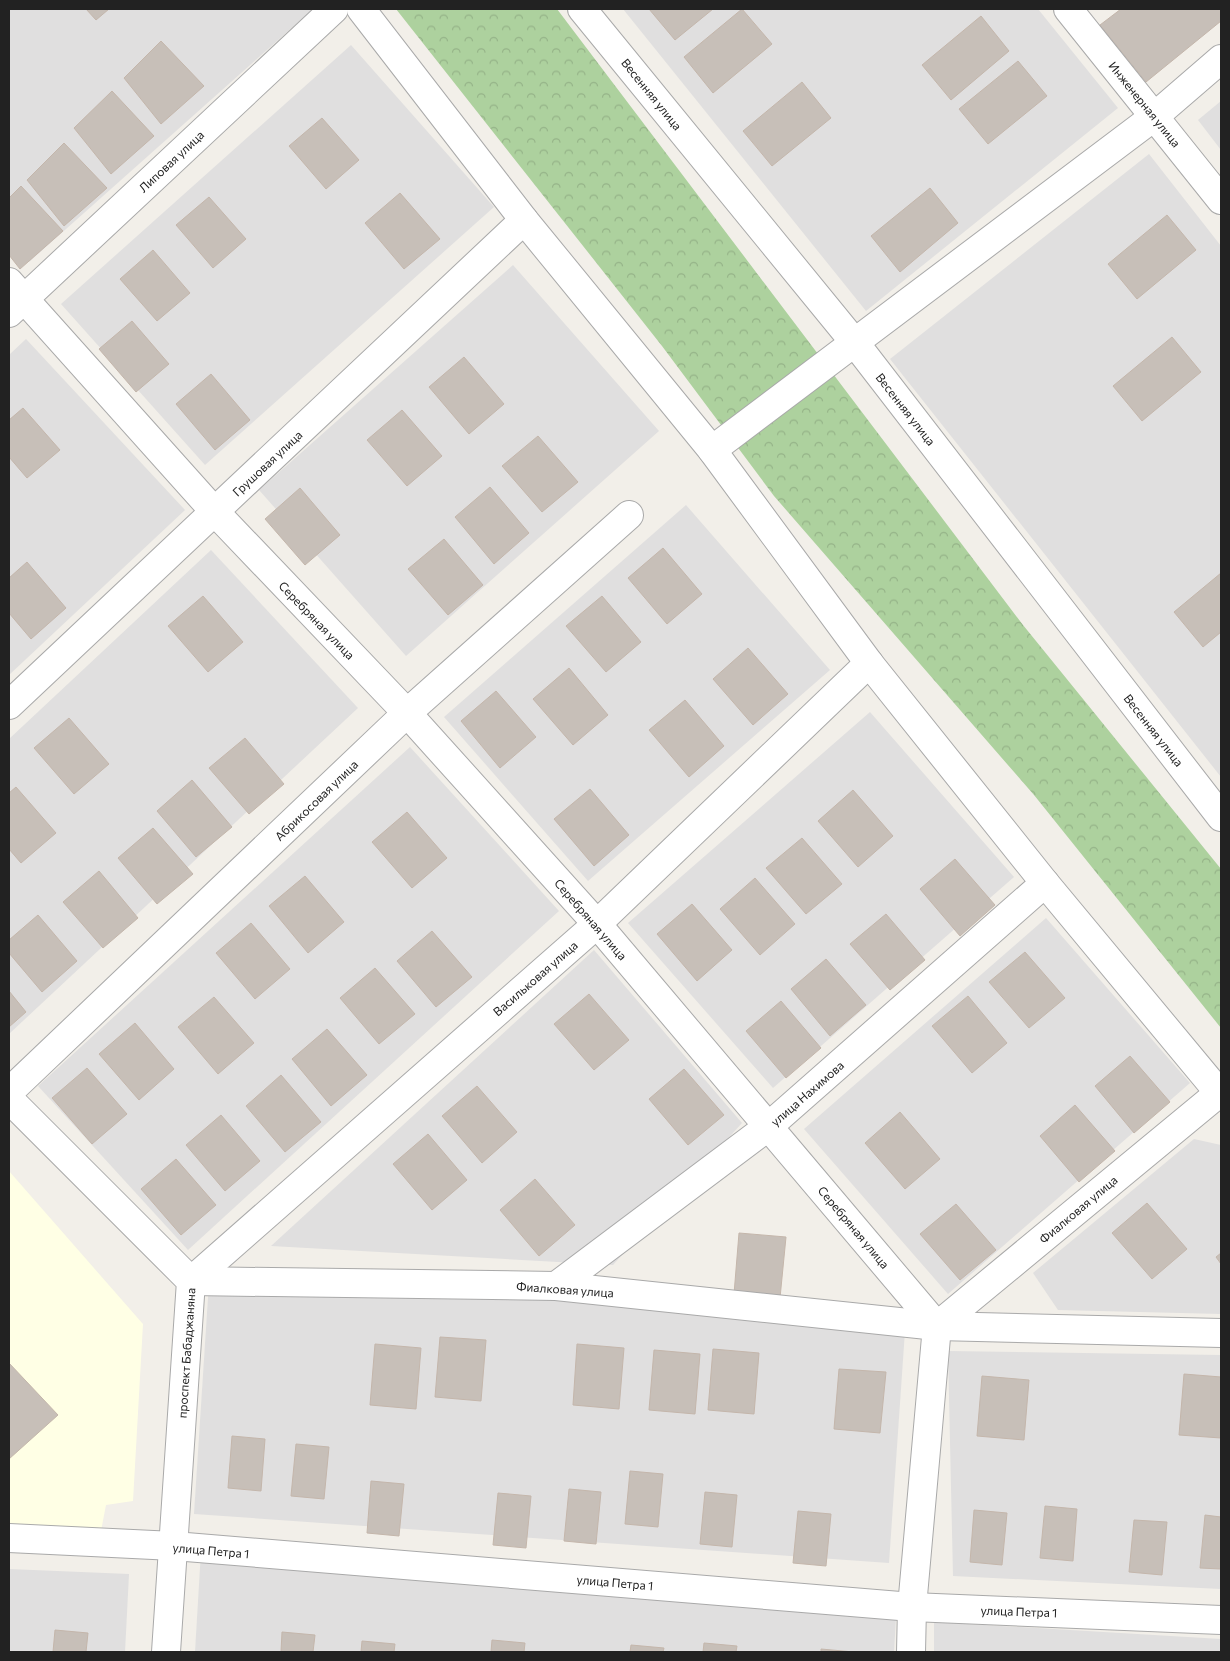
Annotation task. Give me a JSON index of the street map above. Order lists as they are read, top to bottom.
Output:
{
  "streets": {
    "street": [
      "Весенняя улица",
      "Инженерная улица",
      "Липовая улица",
      "Грушовая улица",
      "Серебряная улица",
      "Абрикосовая улица",
      "Васильковая улица",
      "улица Нахимова",
      "Фиалковая улица",
      "проспект Бабаджаняна",
      "улица Петра 1"
    ]
  },
  "crossings": [
    ["Липовая улица", "Серебряная улица"],
    ["Грушовая улица", "Серебряная улица"],
    ["Серебряная улица", "Абрикосовая улица"],
    ["Серебряная улица", "Васильковая улица"],
    ["Серебряная улица", "улица Нахимова"],
    ["Серебряная улица", "Фиалковая улица"],
    ["Васильковая улица", "Фиалковая улица"],
    ["Васильковая улица", "проспект Бабаджаняна"],
    ["улица Нахимова", "Фиалковая улица"],
    ["Фиалковая улица", "проспект Бабаджаняна"],
    ["проспект Бабаджаняна", "улица Петра 1"]
  ]
}
